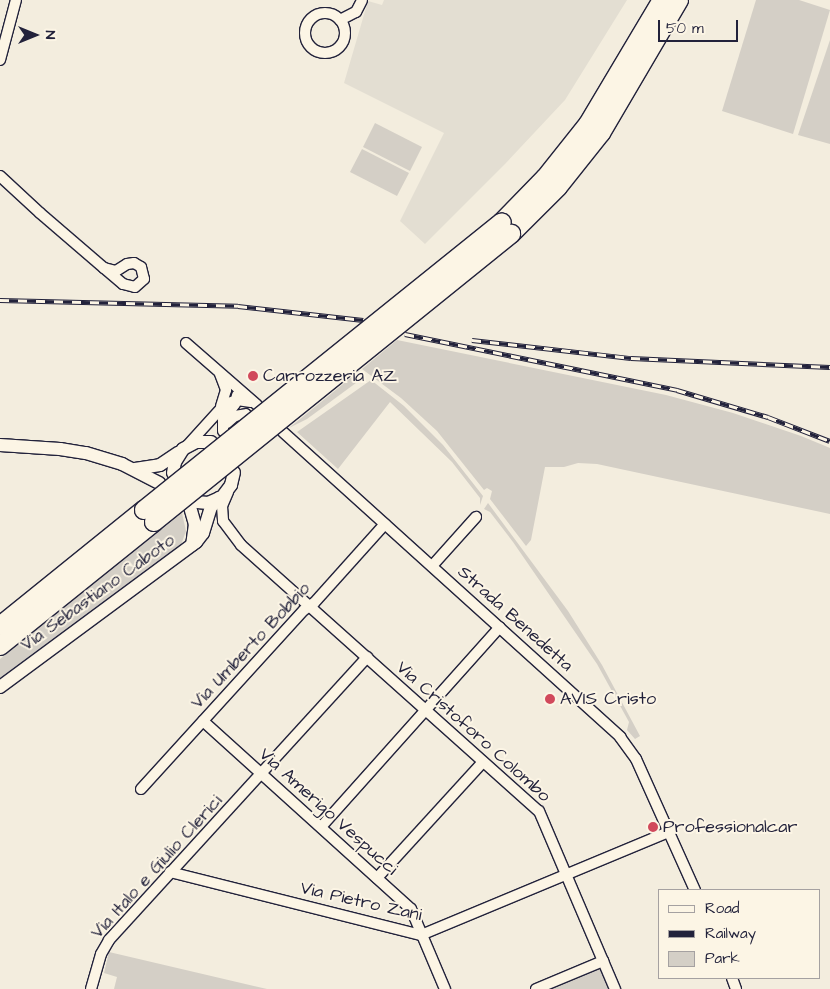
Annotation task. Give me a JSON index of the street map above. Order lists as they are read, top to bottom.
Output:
{
  "streets": {
    "street": [
      "Via Sebastiano Caboto",
      "Strada Benedetta",
      "Via Umberto Bobbio",
      "Via Cristoforo Colombo",
      "Via Amerigo Vespucci",
      "Via Italo e Giulio Clerici",
      "Via Pietro Zani"
    ]
  },
  "crossings": [
    ["Strada Benedetta", "Via Umberto Bobbio"],
    ["Strada Benedetta", "Via Pietro Zani"],
    ["Via Umberto Bobbio", "Via Cristoforo Colombo"],
    ["Via Umberto Bobbio", "Via Amerigo Vespucci"],
    ["Via Cristoforo Colombo", "Via Italo e Giulio Clerici"],
    ["Via Cristoforo Colombo", "Via Pietro Zani"],
    ["Via Amerigo Vespucci", "Via Italo e Giulio Clerici"],
    ["Via Amerigo Vespucci", "Via Pietro Zani"],
    ["Via Italo e Giulio Clerici", "Via Pietro Zani"]
  ],
  "places": ["Carrozzeria AZ", "AVIS Cristo", "Professionalcar"],
  "legend": ["Road", "Railway", "Park"],
  "scale_bar": "50 m",
  "north": "right"
}
